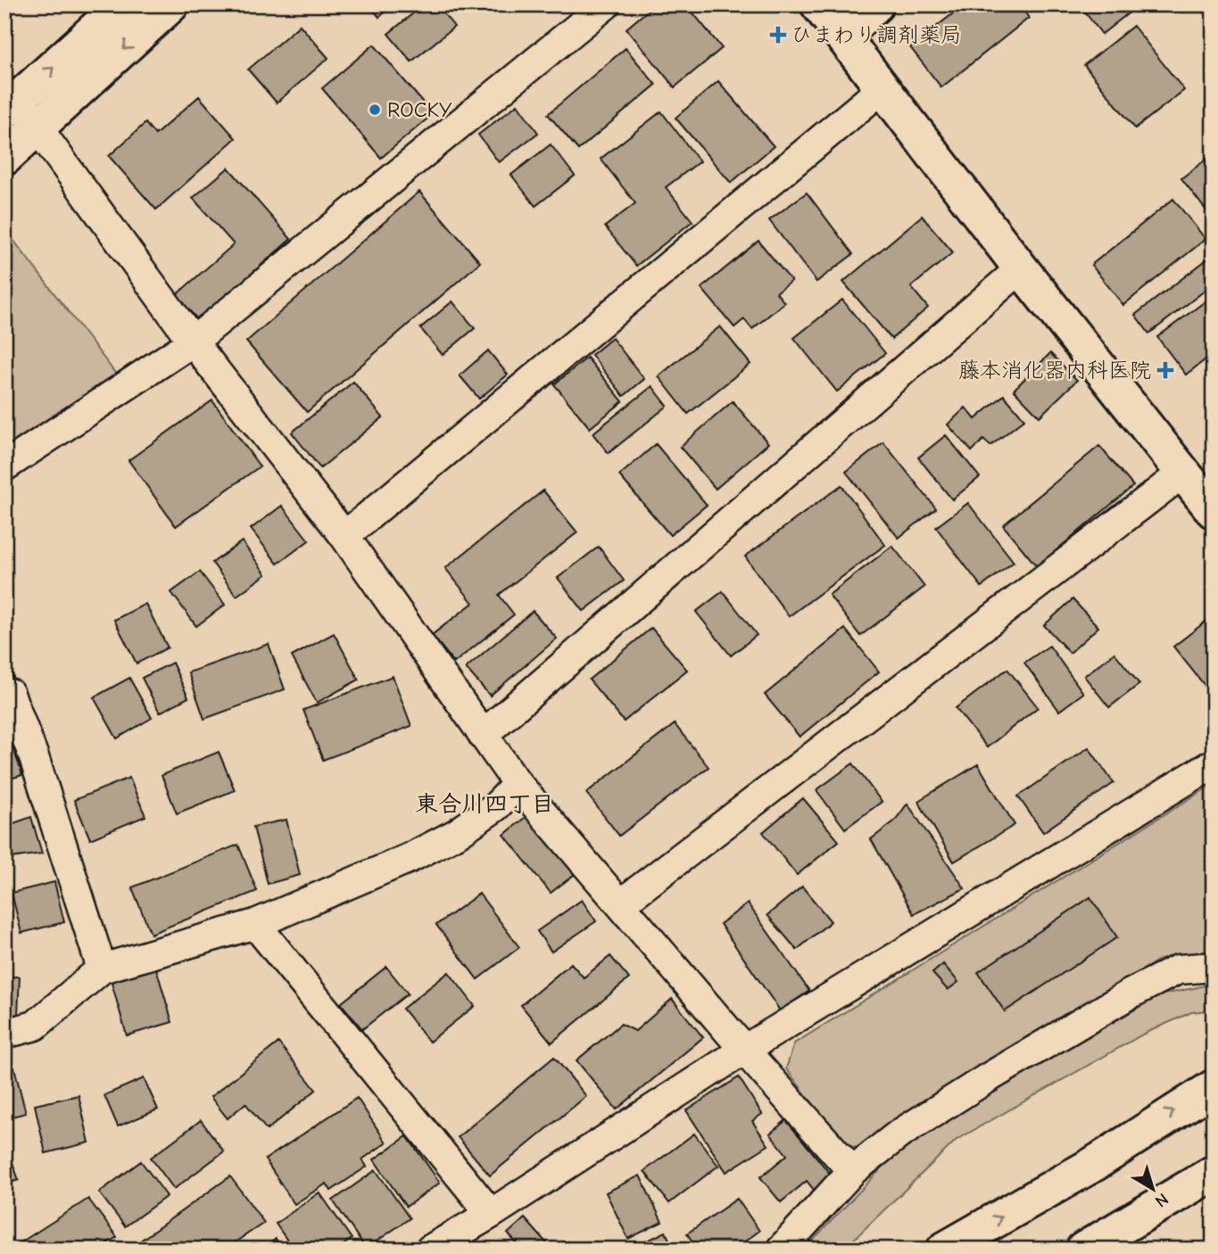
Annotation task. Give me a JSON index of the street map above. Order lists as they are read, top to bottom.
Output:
{
  "districts": ["東合川四丁目"],
  "places": {
    "health": ["ひまわり調剤薬局", "藤本消化器内科医院"],
    "other": ["ROCKY"]
  },
  "north": "bottom right"
}
